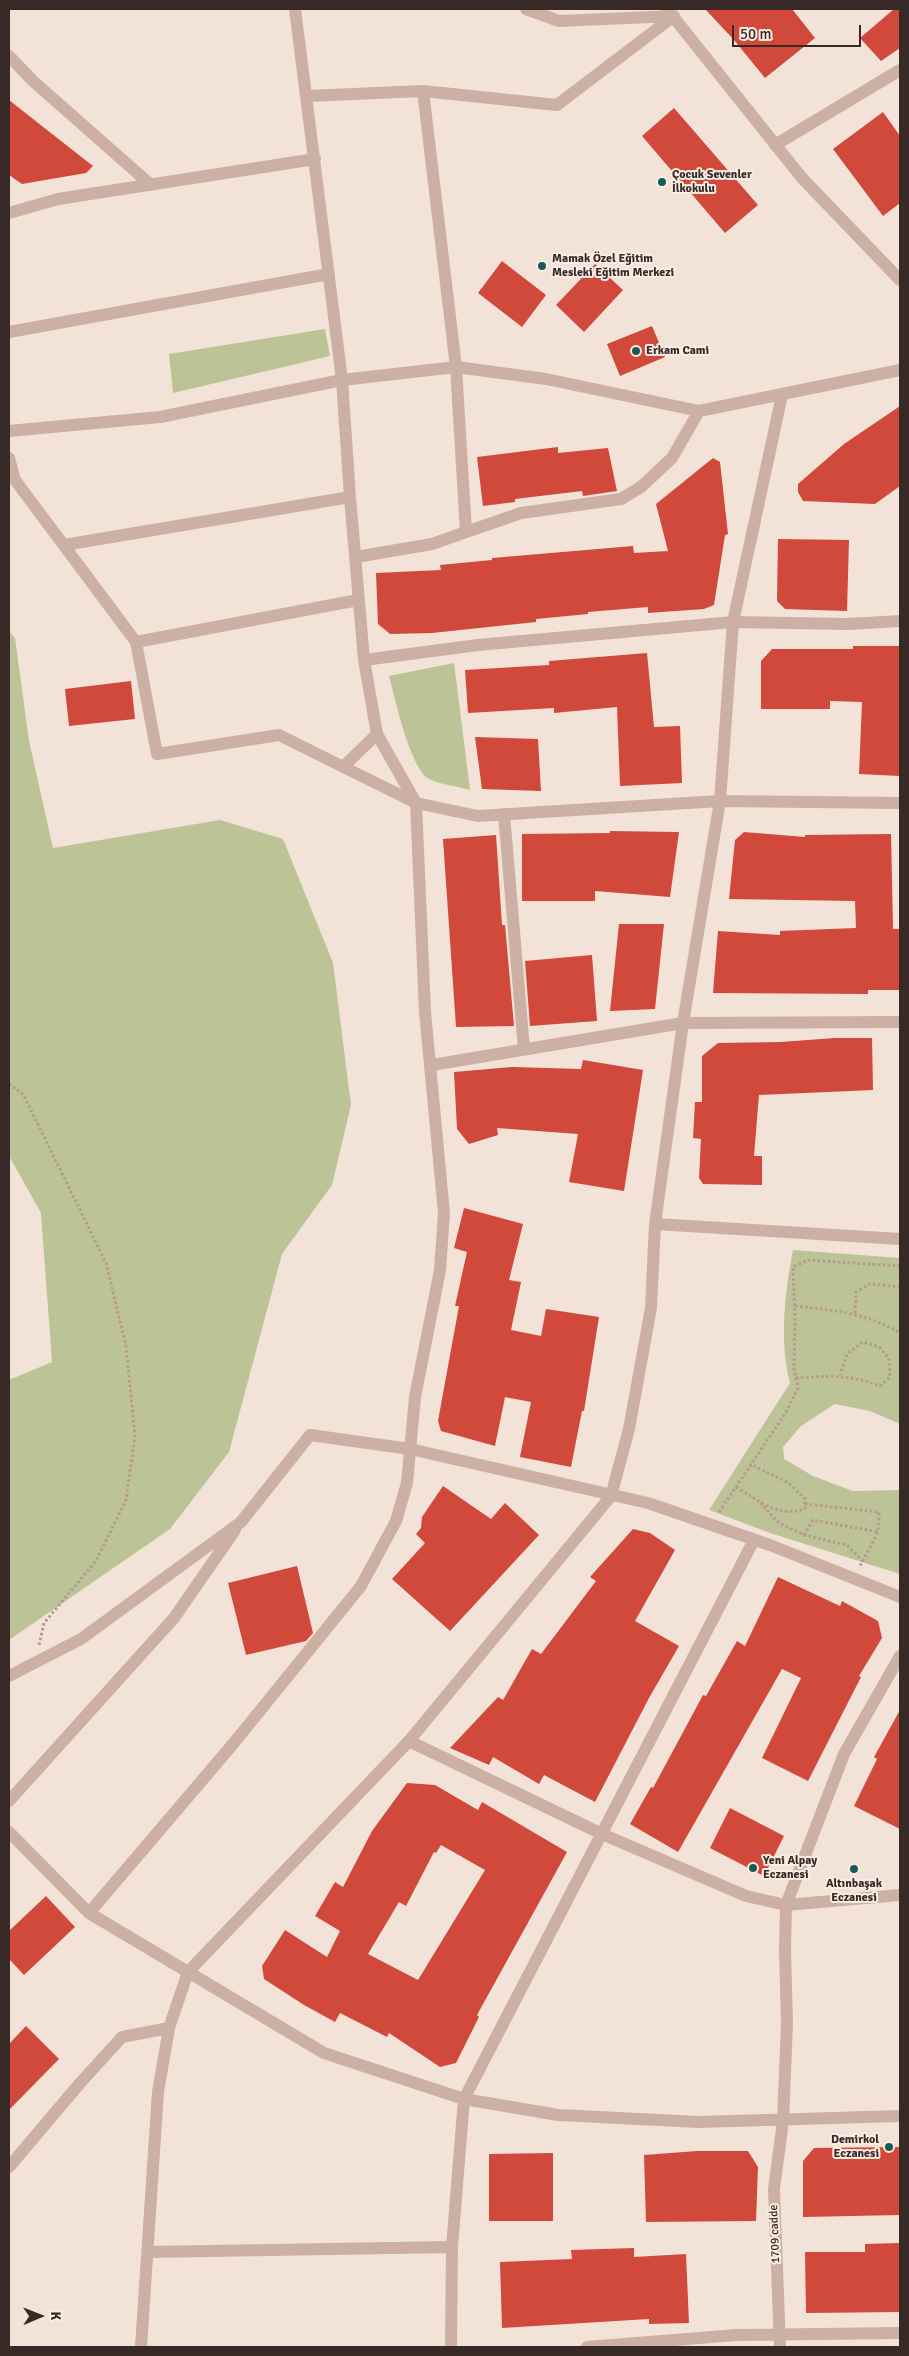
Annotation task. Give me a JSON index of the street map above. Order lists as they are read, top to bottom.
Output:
{
  "streets": {
    "street": ["1709 cadde"]
  },
  "places": [
    "Çocuk Sevenler İlkokulu",
    "Mamak Özel Eğitim Mesleki Eğitim Merkezi",
    "Erkam Cami",
    "Yeni Alpay Eczanesi",
    "Altınbaşak Eczanesi",
    "Demirkol Eczanesi"
  ],
  "scale_bar": "50 m",
  "north": "right"
}
